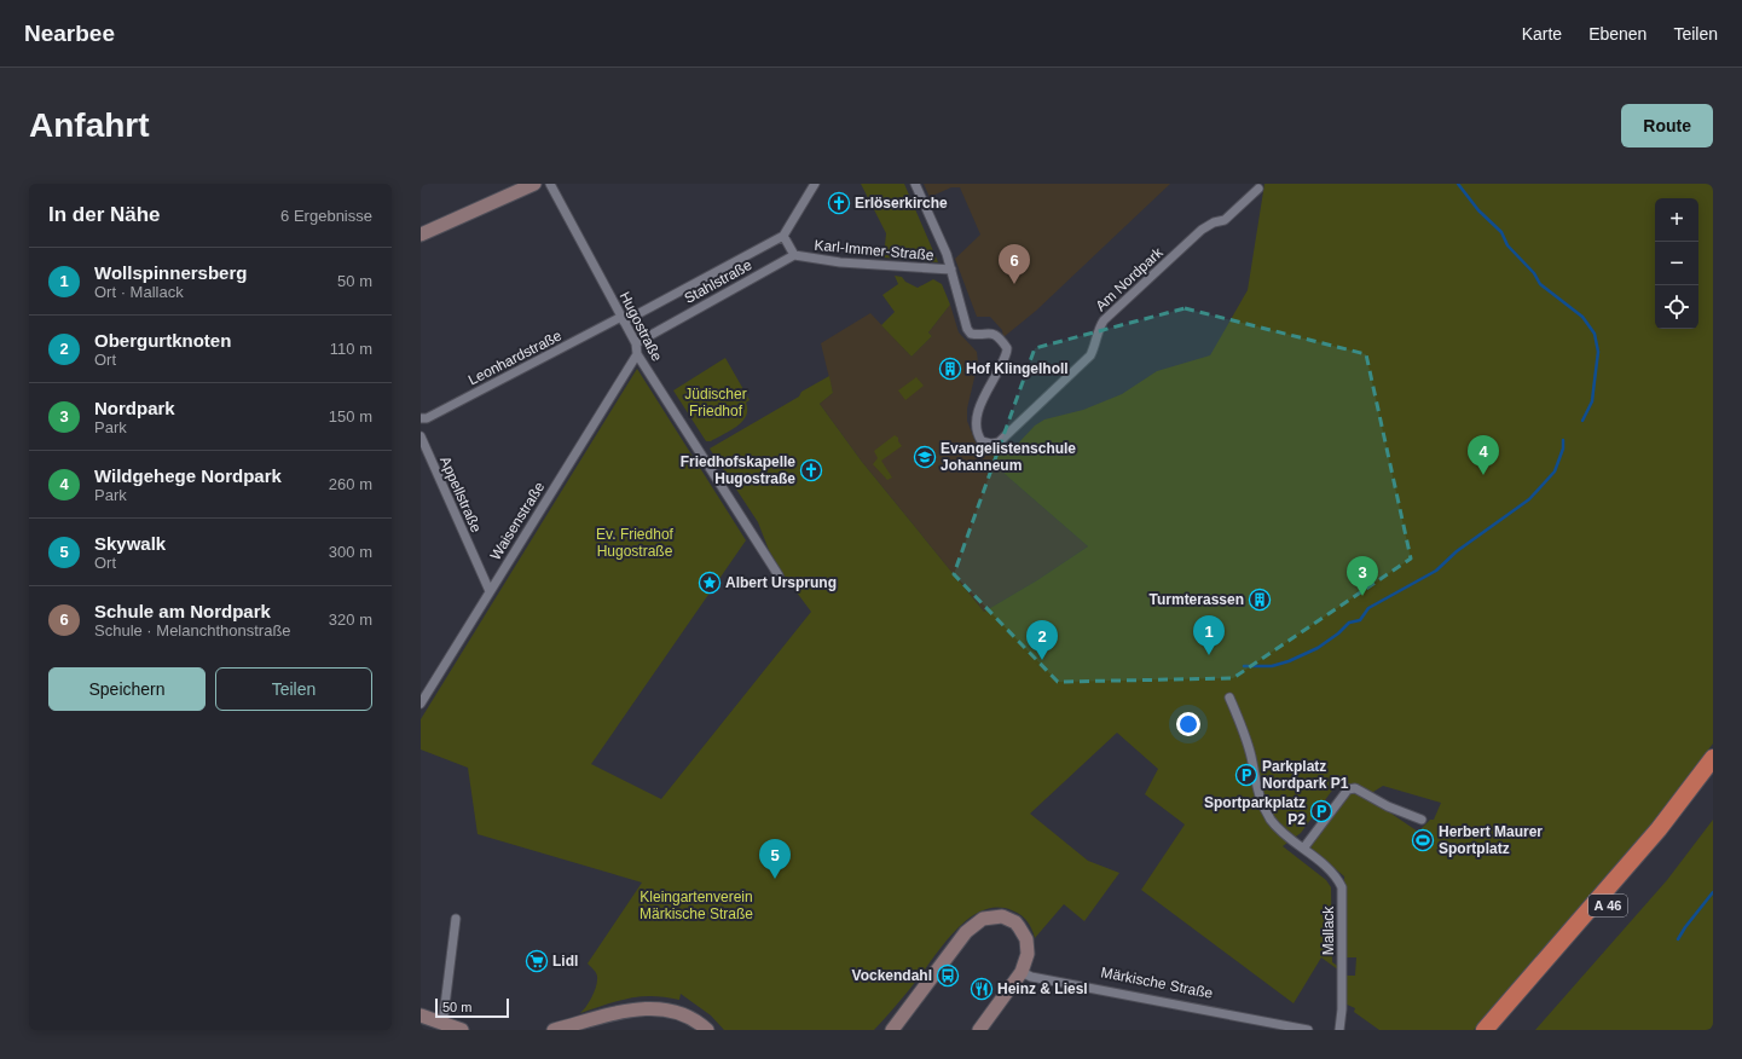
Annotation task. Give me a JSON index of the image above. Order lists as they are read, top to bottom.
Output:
{
  "streets": {
    "highway": ["A 46"],
    "street": [
      "Karl-Immer-Straße",
      "Am Nordpark",
      "Stahlstraße",
      "Hugostraße",
      "Leonhardstraße",
      "Appellstraße",
      "Waisenstraße",
      "Mallack",
      "Märkische Straße"
    ]
  },
  "crossings": [
    ["Karl-Immer-Straße", "Am Nordpark"],
    ["Karl-Immer-Straße", "Stahlstraße"],
    ["Stahlstraße", "Hugostraße"],
    ["Stahlstraße", "Leonhardstraße"],
    ["Hugostraße", "Leonhardstraße"],
    ["Hugostraße", "Waisenstraße"],
    ["Appellstraße", "Waisenstraße"]
  ],
  "parks": ["Jüdischer Friedhof", "Ev. Friedhof Hugostraße", "Kleingartenverein Märkische Straße"],
  "places": {
    "church": ["Erlöserkirche", "Friedhofskapelle Hugostraße"],
    "building": ["Hof Klingelholl", "Turmterassen"],
    "school or university": ["Evangelistenschule Johanneum"],
    "place": ["Albert Ursprung"],
    "parking": ["Parkplatz Nordpark P1", "Sportparkplatz P2"],
    "sports": ["Herbert Maurer Sportplatz"],
    "supermarket": ["Lidl"],
    "bus stop": ["Vockendahl"],
    "restaurant": ["Heinz & Liesl"]
  },
  "scale_bar": "50 m",
  "page": {
    "header": "Nearbee",
    "nav": ["Karte", "Ebenen", "Teilen"],
    "buttons": [
      "Route",
      ["Speichern", "Teilen"]
    ],
    "title": "Anfahrt",
    "heading": ["In der Nähe", "6 Ergebnisse"],
    "map_buttons": ["+", "−"],
    "pins": [
      "6",
      "4",
      "3",
      "1",
      "2",
      "5"
    ],
    "list": [
      {
        "mark": "1",
        "name": "Wollspinnersberg",
        "note": "Ort · Mallack",
        "value": "50 m"
      },
      {
        "mark": "2",
        "name": "Obergurtknoten",
        "note": "Ort",
        "value": "110 m"
      },
      {
        "mark": "3",
        "name": "Nordpark",
        "note": "Park",
        "value": "150 m"
      },
      {
        "mark": "4",
        "name": "Wildgehege Nordpark",
        "note": "Park",
        "value": "260 m"
      },
      {
        "mark": "5",
        "name": "Skywalk",
        "note": "Ort",
        "value": "300 m"
      },
      {
        "mark": "6",
        "name": "Schule am Nordpark",
        "note": "Schule · Melanchthonstraße",
        "value": "320 m"
      }
    ],
    "scale": "50 m"
  }
}
